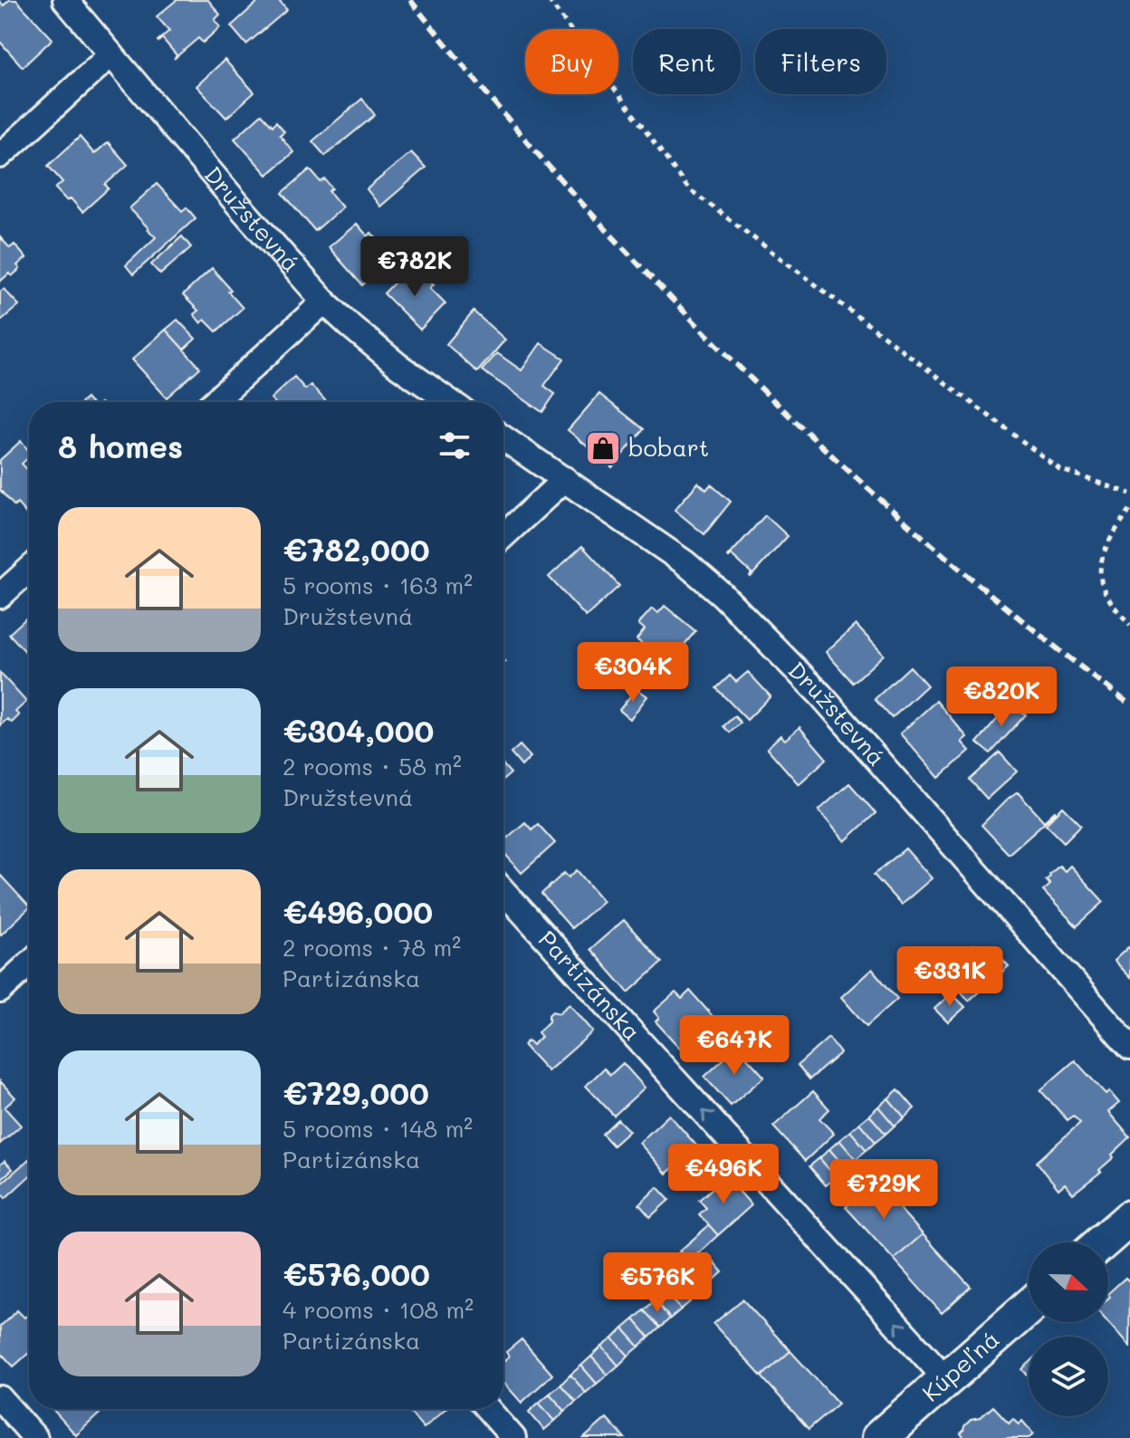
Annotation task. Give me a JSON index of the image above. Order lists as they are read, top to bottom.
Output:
{
  "streets": {
    "street": ["Družstevná", "Partizánska", "Kúpeľná"]
  },
  "crossings": [
    ["Partizánska", "Kúpeľná"]
  ],
  "one_way": ["Partizánska"],
  "places": {
    "shop": ["bobart"]
  },
  "north": "right",
  "page": {
    "chip": ["Buy", "Rent", "Filters"],
    "price": [
      "€782K",
      "€304K",
      "€820K",
      "€331K",
      "€647K",
      "€496K",
      "€729K",
      "€576K"
    ],
    "heading": "8 homes",
    "list": [
      {
        "name": "€782,000",
        "note": "5 rooms · 163 m² · Družstevná"
      },
      {
        "name": "€304,000",
        "note": "2 rooms · 58 m² · Družstevná"
      },
      {
        "name": "€496,000",
        "note": "2 rooms · 78 m² · Partizánska"
      },
      {
        "name": "€729,000",
        "note": "5 rooms · 148 m² · Partizánska"
      },
      {
        "name": "€576,000",
        "note": "4 rooms · 108 m² · Partizánska"
      }
    ]
  }
}
